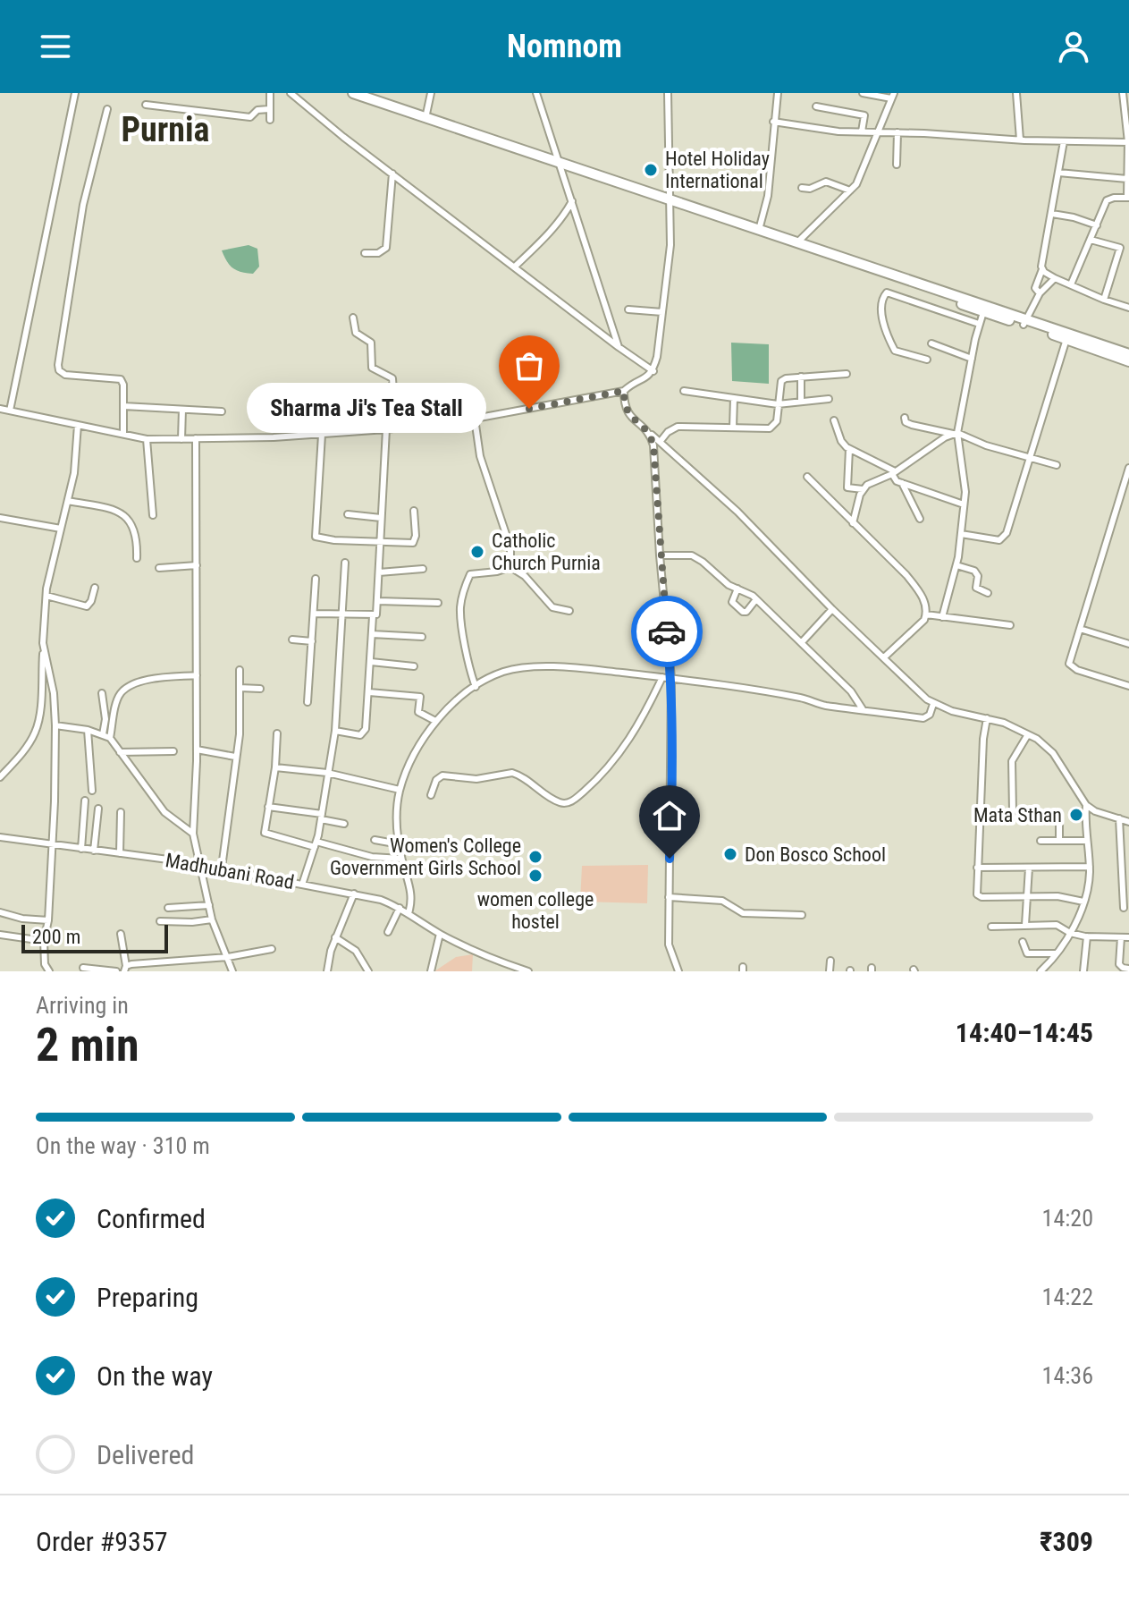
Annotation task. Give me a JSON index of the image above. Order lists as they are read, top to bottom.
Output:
{
  "streets": {
    "street": ["Madhubani Road"]
  },
  "districts": ["Purnia"],
  "places": [
    "Hotel Holiday International",
    "Sharma Ji's Tea Stall",
    "Catholic Church Purnia",
    "Mata Sthan",
    "Don Bosco School",
    "Women's College Government Girls School",
    "women college hostel"
  ],
  "scale_bar": "200 m",
  "page": {
    "header": "Nomnom",
    "bubble": "Sharma Ji's Tea Stall",
    "scale": "200 m",
    "heading": ["2 min", "Arriving in", "14:40–14:45"],
    "panel": ["Order #9357", "₹309"],
    "bar": "On the way · 310 m",
    "list": [
      ["Confirmed", "14:20"],
      ["Preparing", "14:22"],
      ["On the way", "14:36"],
      "Delivered"
    ]
  }
}
